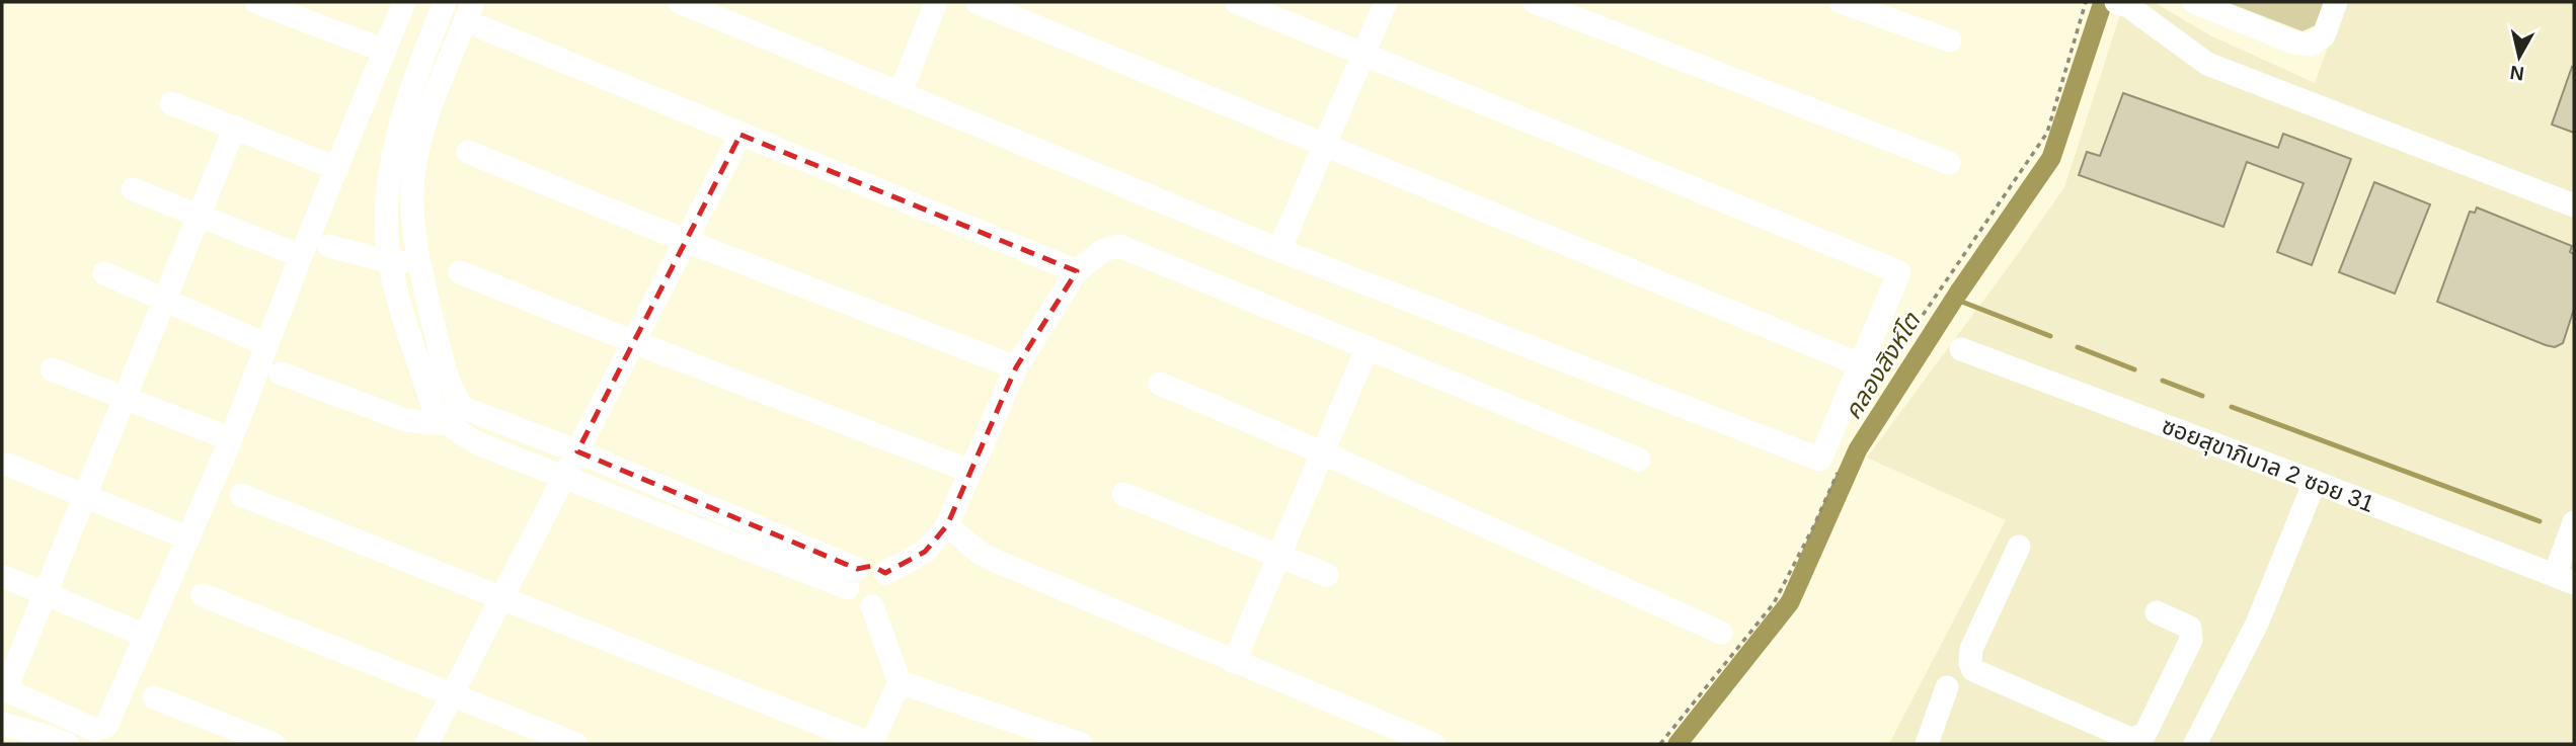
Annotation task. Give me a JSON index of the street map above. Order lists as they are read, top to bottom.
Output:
{
  "streets": {
    "street": ["ซอยสุขาภิบาล 2 ซอย 31"]
  },
  "water": ["คลองสิงห์โต"],
  "north": "bottom"
}
